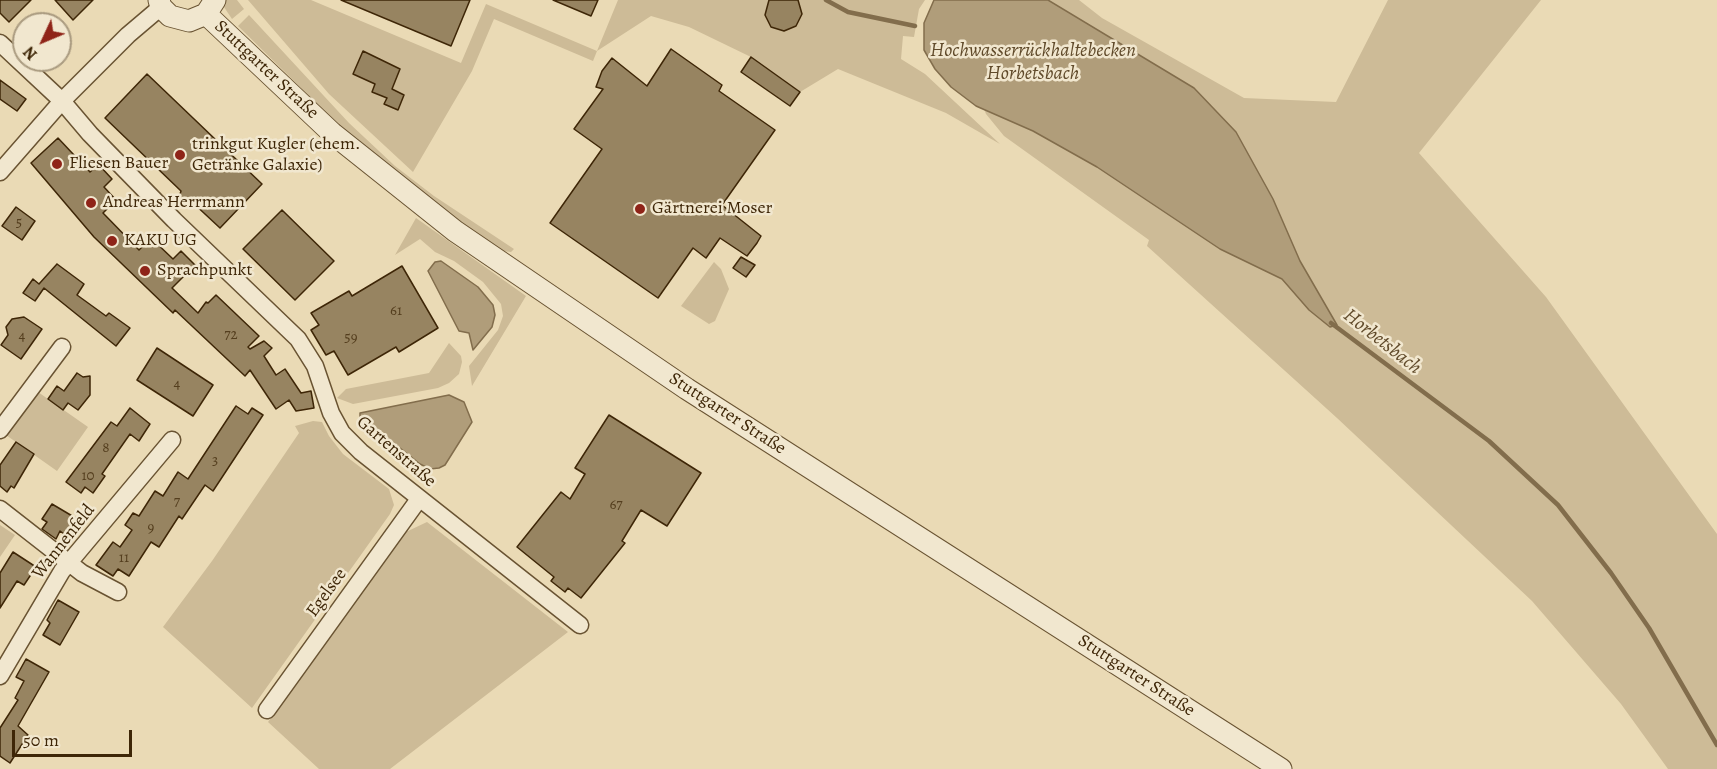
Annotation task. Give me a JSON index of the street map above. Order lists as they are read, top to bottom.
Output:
{
  "streets": {
    "street": [
      "Stuttgarter Straße",
      "Gartenstraße",
      "Wannenfeld",
      "Egelsee"
    ]
  },
  "crossings": [
    ["Gartenstraße", "Egelsee"]
  ],
  "water": ["Hochwasserrückhaltebecken Horbetsbach", "Horbetsbach"],
  "places": [
    "trinkgut Kugler (ehem. Getränke Galaxie)",
    "Fliesen Bauer",
    "Andreas Herrmann",
    "Gärtnerei Moser",
    "KAKU UG",
    "Sprachpunkt"
  ],
  "house_numbers": [
    "5",
    "61",
    "72",
    "4",
    "59",
    "4",
    "8",
    "3",
    "10",
    "7",
    "67",
    "9",
    "11"
  ],
  "scale_bar": "50 m",
  "north": "bottom left"
}
